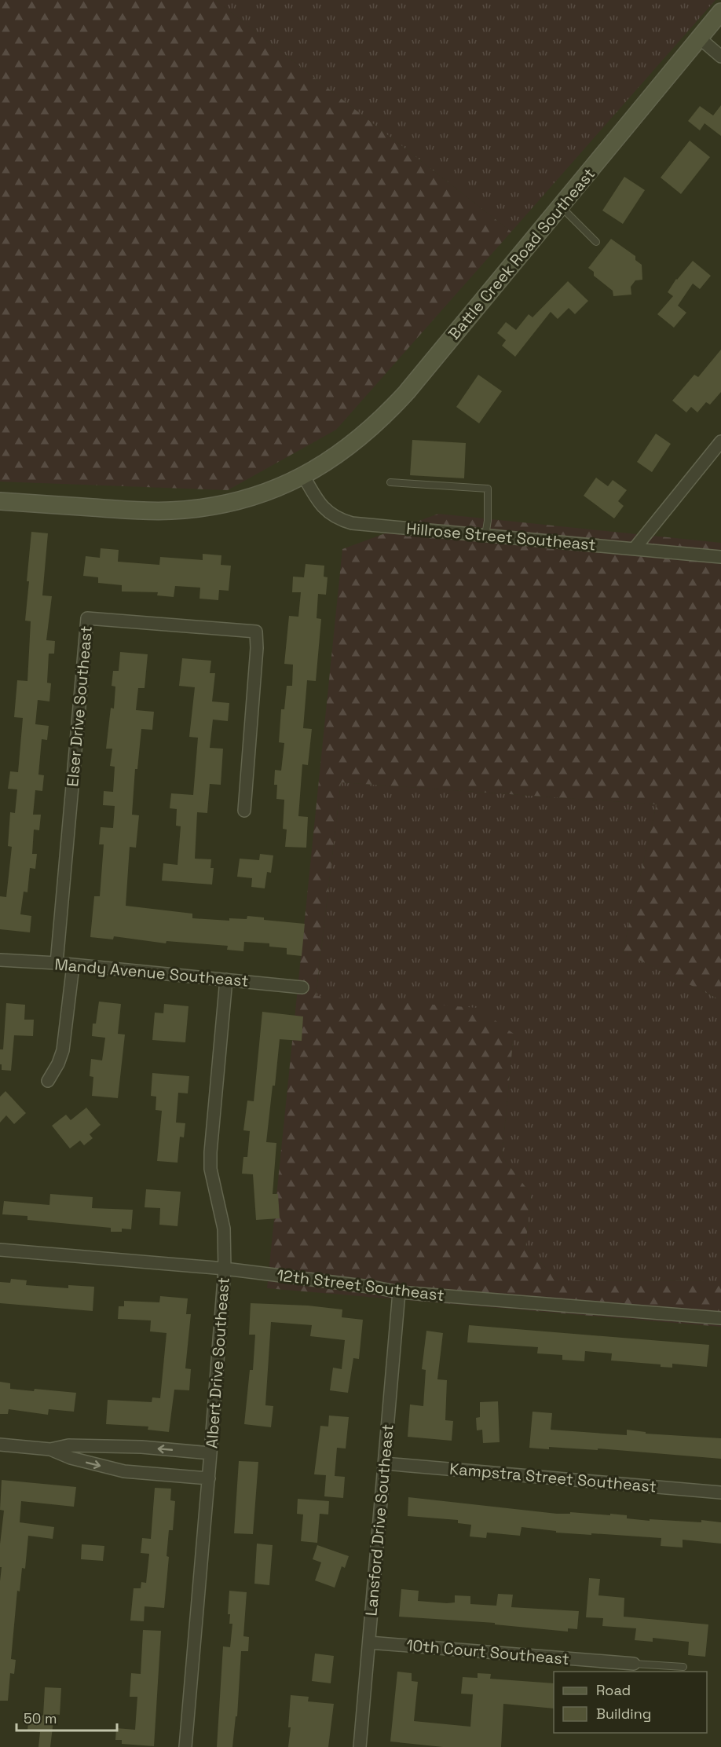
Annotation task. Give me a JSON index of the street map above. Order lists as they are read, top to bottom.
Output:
{
  "streets": {
    "main road": ["Battle Creek Road Southeast"],
    "street": [
      "Hillrose Street Southeast",
      "Elser Drive Southeast",
      "Mandy Avenue Southeast",
      "12th Street Southeast",
      "Albert Drive Southeast",
      "Kampstra Street Southeast",
      "Lansford Drive Southeast",
      "10th Court Southeast"
    ]
  },
  "crossings": [
    ["Battle Creek Road Southeast", "Hillrose Street Southeast"],
    ["Elser Drive Southeast", "Mandy Avenue Southeast"],
    ["Mandy Avenue Southeast", "Albert Drive Southeast"],
    ["12th Street Southeast", "Albert Drive Southeast"],
    ["12th Street Southeast", "Lansford Drive Southeast"],
    ["Kampstra Street Southeast", "Lansford Drive Southeast"],
    ["Lansford Drive Southeast", "10th Court Southeast"]
  ],
  "legend": ["Road", "Building"],
  "scale_bar": "50 m"
}
